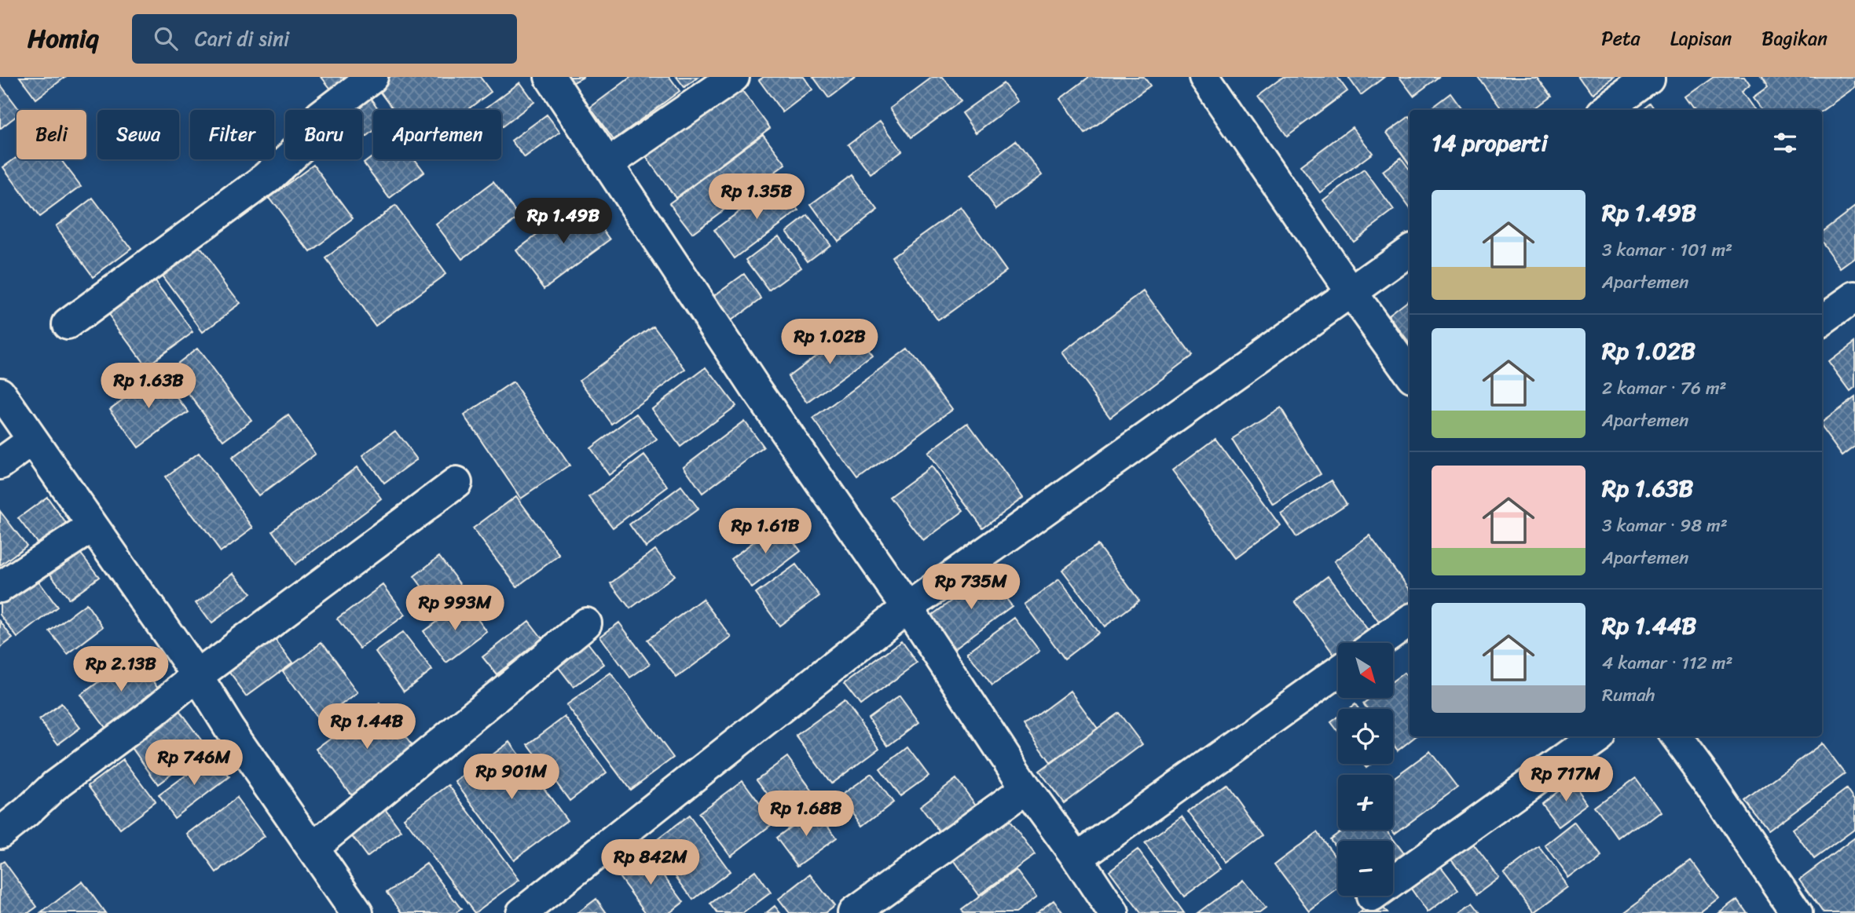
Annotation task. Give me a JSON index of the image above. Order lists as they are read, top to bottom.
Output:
{
  "north": "bottom right",
  "page": {
    "header": "Homiq",
    "search": "Cari di sini",
    "nav": ["Peta", "Lapisan", "Bagikan"],
    "chip": [
      "Beli",
      "Sewa",
      "Filter",
      "Baru",
      "Apartemen"
    ],
    "heading": "14 properti",
    "price": [
      "Rp 1.35B",
      "Rp 1.49B",
      "Rp 1.02B",
      "Rp 1.63B",
      "Rp 1.61B",
      "Rp 735M",
      "Rp 993M",
      "Rp 2.13B",
      "Rp 1.44B",
      "Rp 746M",
      "Rp 901M",
      "Rp 717M",
      "Rp 1.68B",
      "Rp 842M"
    ],
    "list": [
      {
        "name": "Rp 1.49B",
        "note": "3 kamar · 101 m² · Apartemen"
      },
      {
        "name": "Rp 1.02B",
        "note": "2 kamar · 76 m² · Apartemen"
      },
      {
        "name": "Rp 1.63B",
        "note": "3 kamar · 98 m² · Apartemen"
      },
      {
        "name": "Rp 1.44B",
        "note": "4 kamar · 112 m² · Rumah"
      }
    ],
    "map_buttons": ["+", "−"]
  }
}
